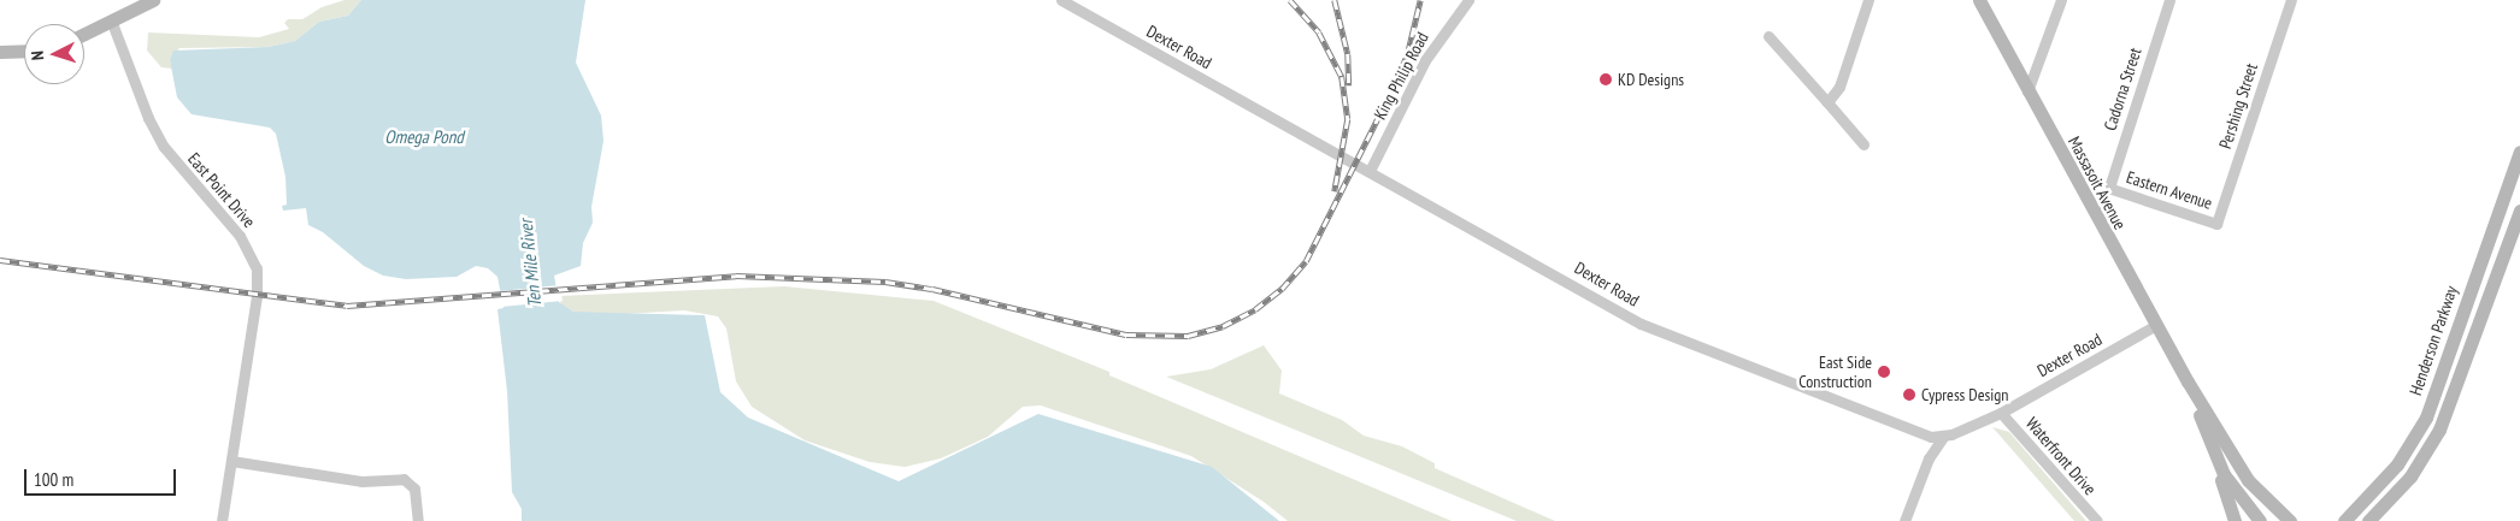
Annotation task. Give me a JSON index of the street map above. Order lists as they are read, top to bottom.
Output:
{
  "streets": {
    "main road": ["Massasoit Avenue", "Henderson Parkway"],
    "street": [
      "Dexter Road",
      "King Philip Road",
      "Cadorna Street",
      "Pershing Street",
      "East Point Drive",
      "Eastern Avenue",
      "Waterfront Drive"
    ]
  },
  "crossings": [
    ["Dexter Road", "King Philip Road"],
    ["Dexter Road", "Massasoit Avenue"],
    ["Dexter Road", "Waterfront Drive"],
    ["Cadorna Street", "Eastern Avenue"],
    ["Pershing Street", "Eastern Avenue"]
  ],
  "water": ["Omega Pond", "Ten Mile River"],
  "places": ["KD Designs", "East Side Construction", "Cypress Design"],
  "scale_bar": "100 m",
  "north": "left"
}
